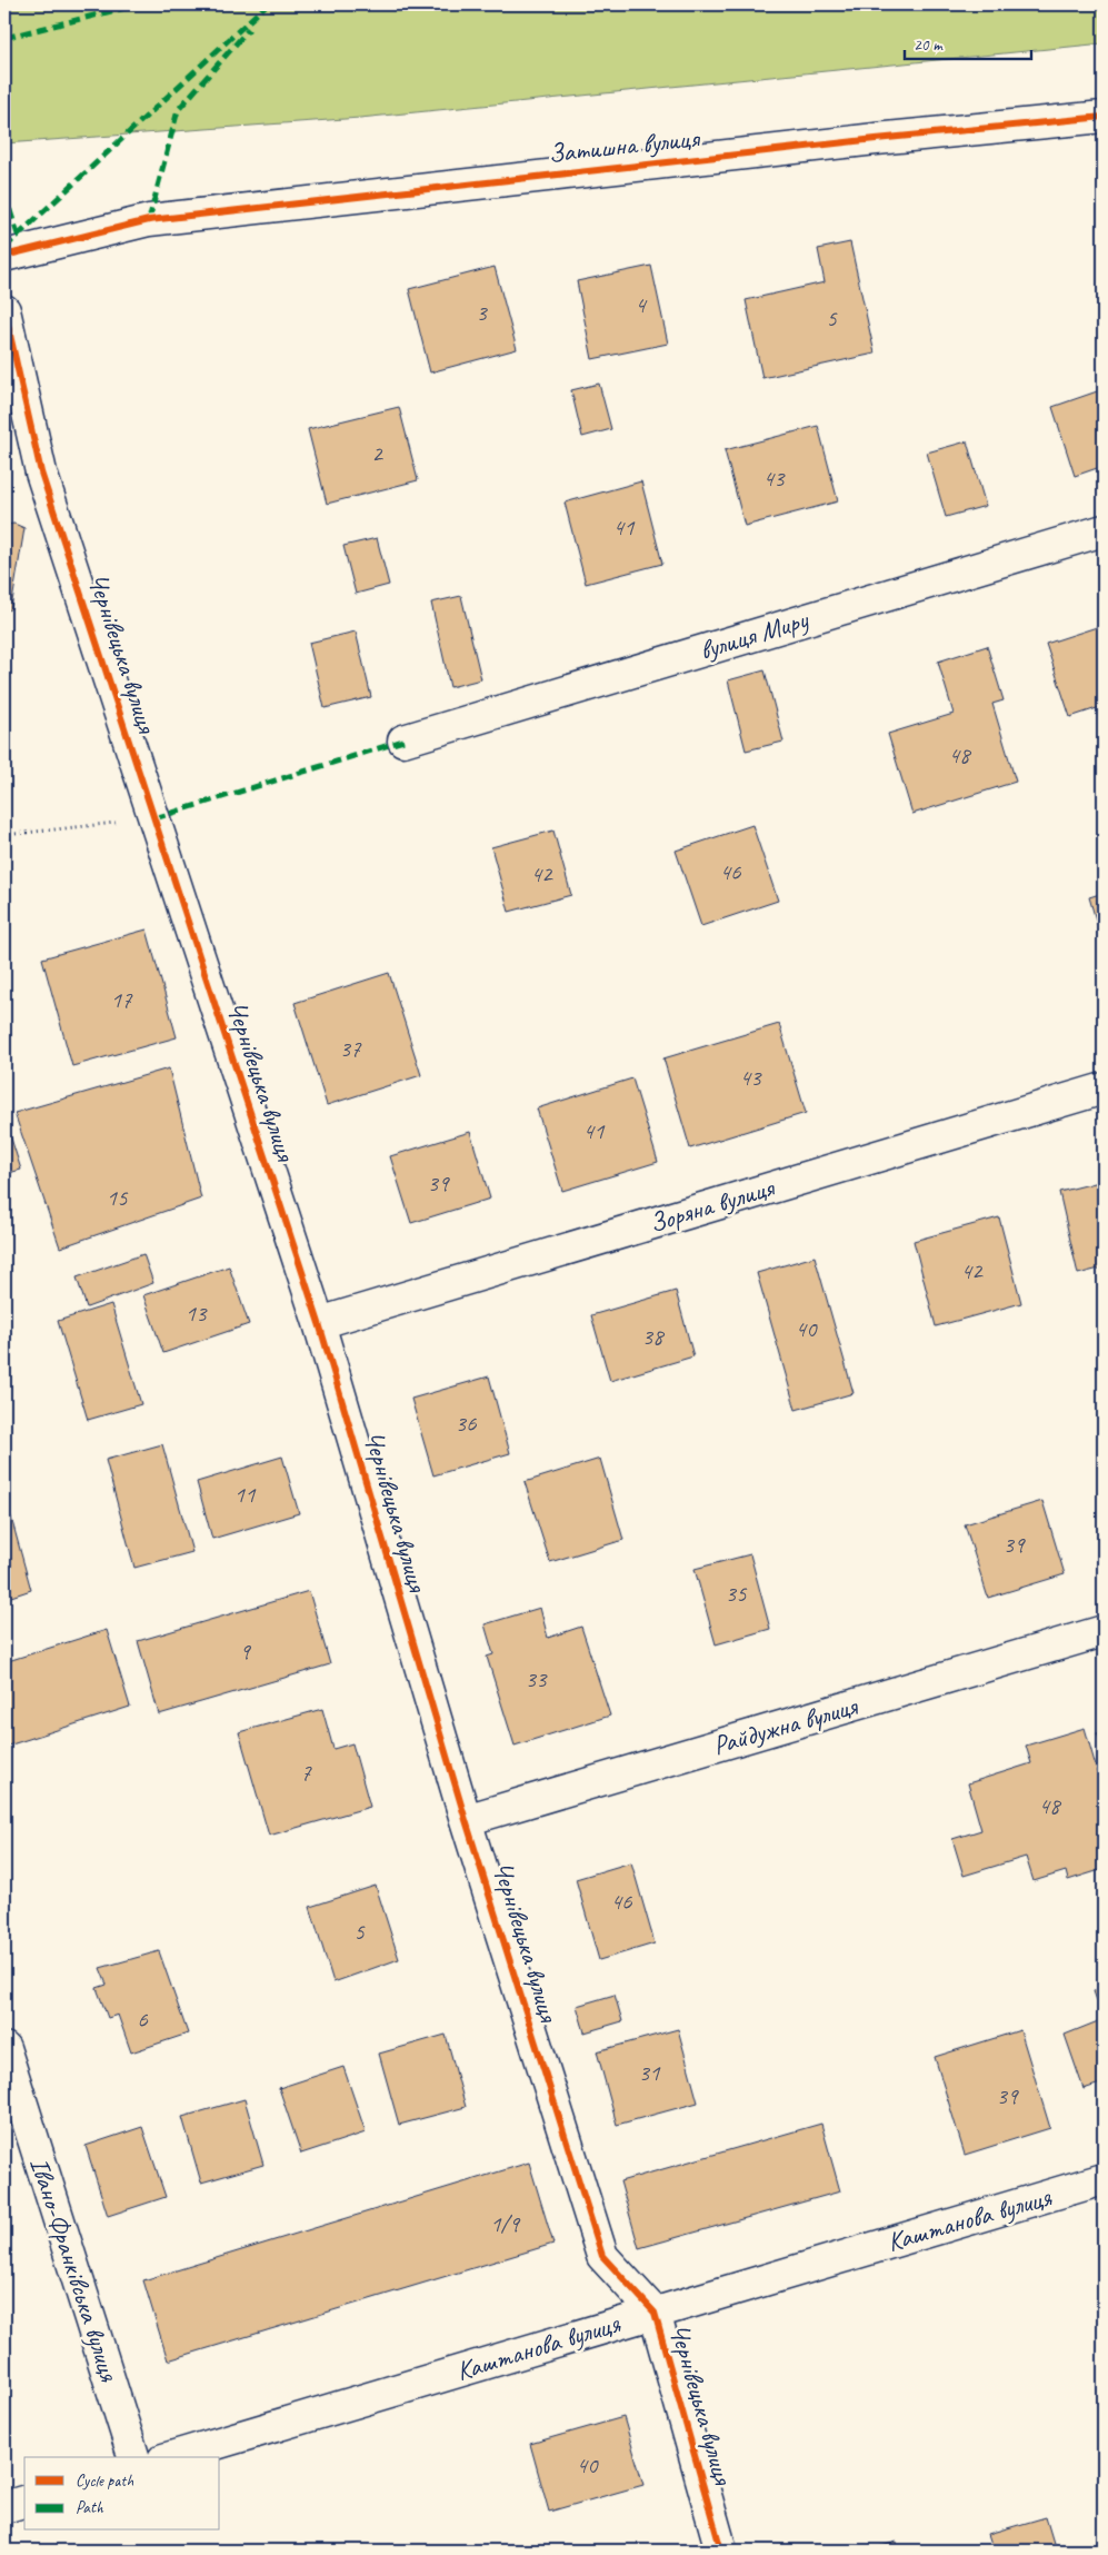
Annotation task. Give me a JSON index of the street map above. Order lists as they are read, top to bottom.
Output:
{
  "streets": {
    "street": [
      "Затишна вулиця",
      "вулиця Миру",
      "Чернівецька вулиця",
      "Зоряна вулиця",
      "Райдужна вулиця",
      "Каштанова вулиця",
      "Івано-Франківська вулиця"
    ]
  },
  "crossings": [
    ["Чернівецька вулиця", "Зоряна вулиця"],
    ["Чернівецька вулиця", "Райдужна вулиця"],
    ["Чернівецька вулиця", "Каштанова вулиця"]
  ],
  "house_numbers": [
    "4",
    "3",
    "5",
    "2",
    "43",
    "41",
    "48",
    "46",
    "42",
    "17",
    "37",
    "43",
    "41",
    "39",
    "15",
    "42",
    "13",
    "40",
    "38",
    "36",
    "11",
    "39",
    "35",
    "9",
    "33",
    "7",
    "48",
    "46",
    "5",
    "6",
    "31",
    "39",
    "1/9",
    "40"
  ],
  "legend": ["Cycle path", "Path"],
  "scale_bar": "20 m"
}
